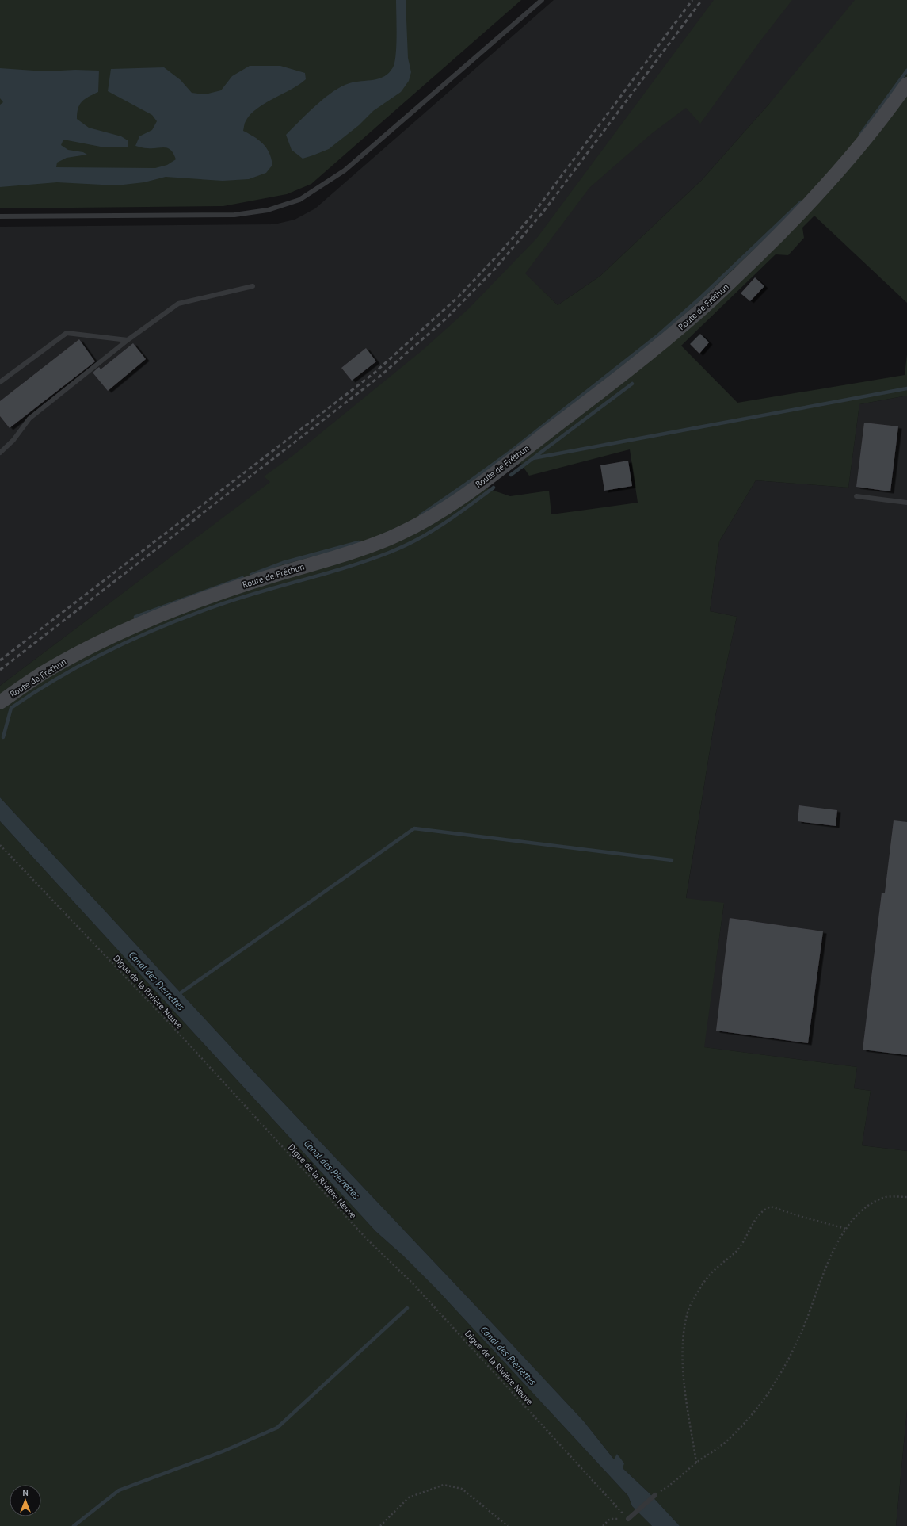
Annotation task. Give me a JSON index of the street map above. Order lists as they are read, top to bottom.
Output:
{
  "streets": {
    "street": ["Route de Fréthun"],
    "path": ["Digue de la Rivière Neuve"]
  },
  "water": ["Canal des Pierrettes"],
  "north": "top"
}
